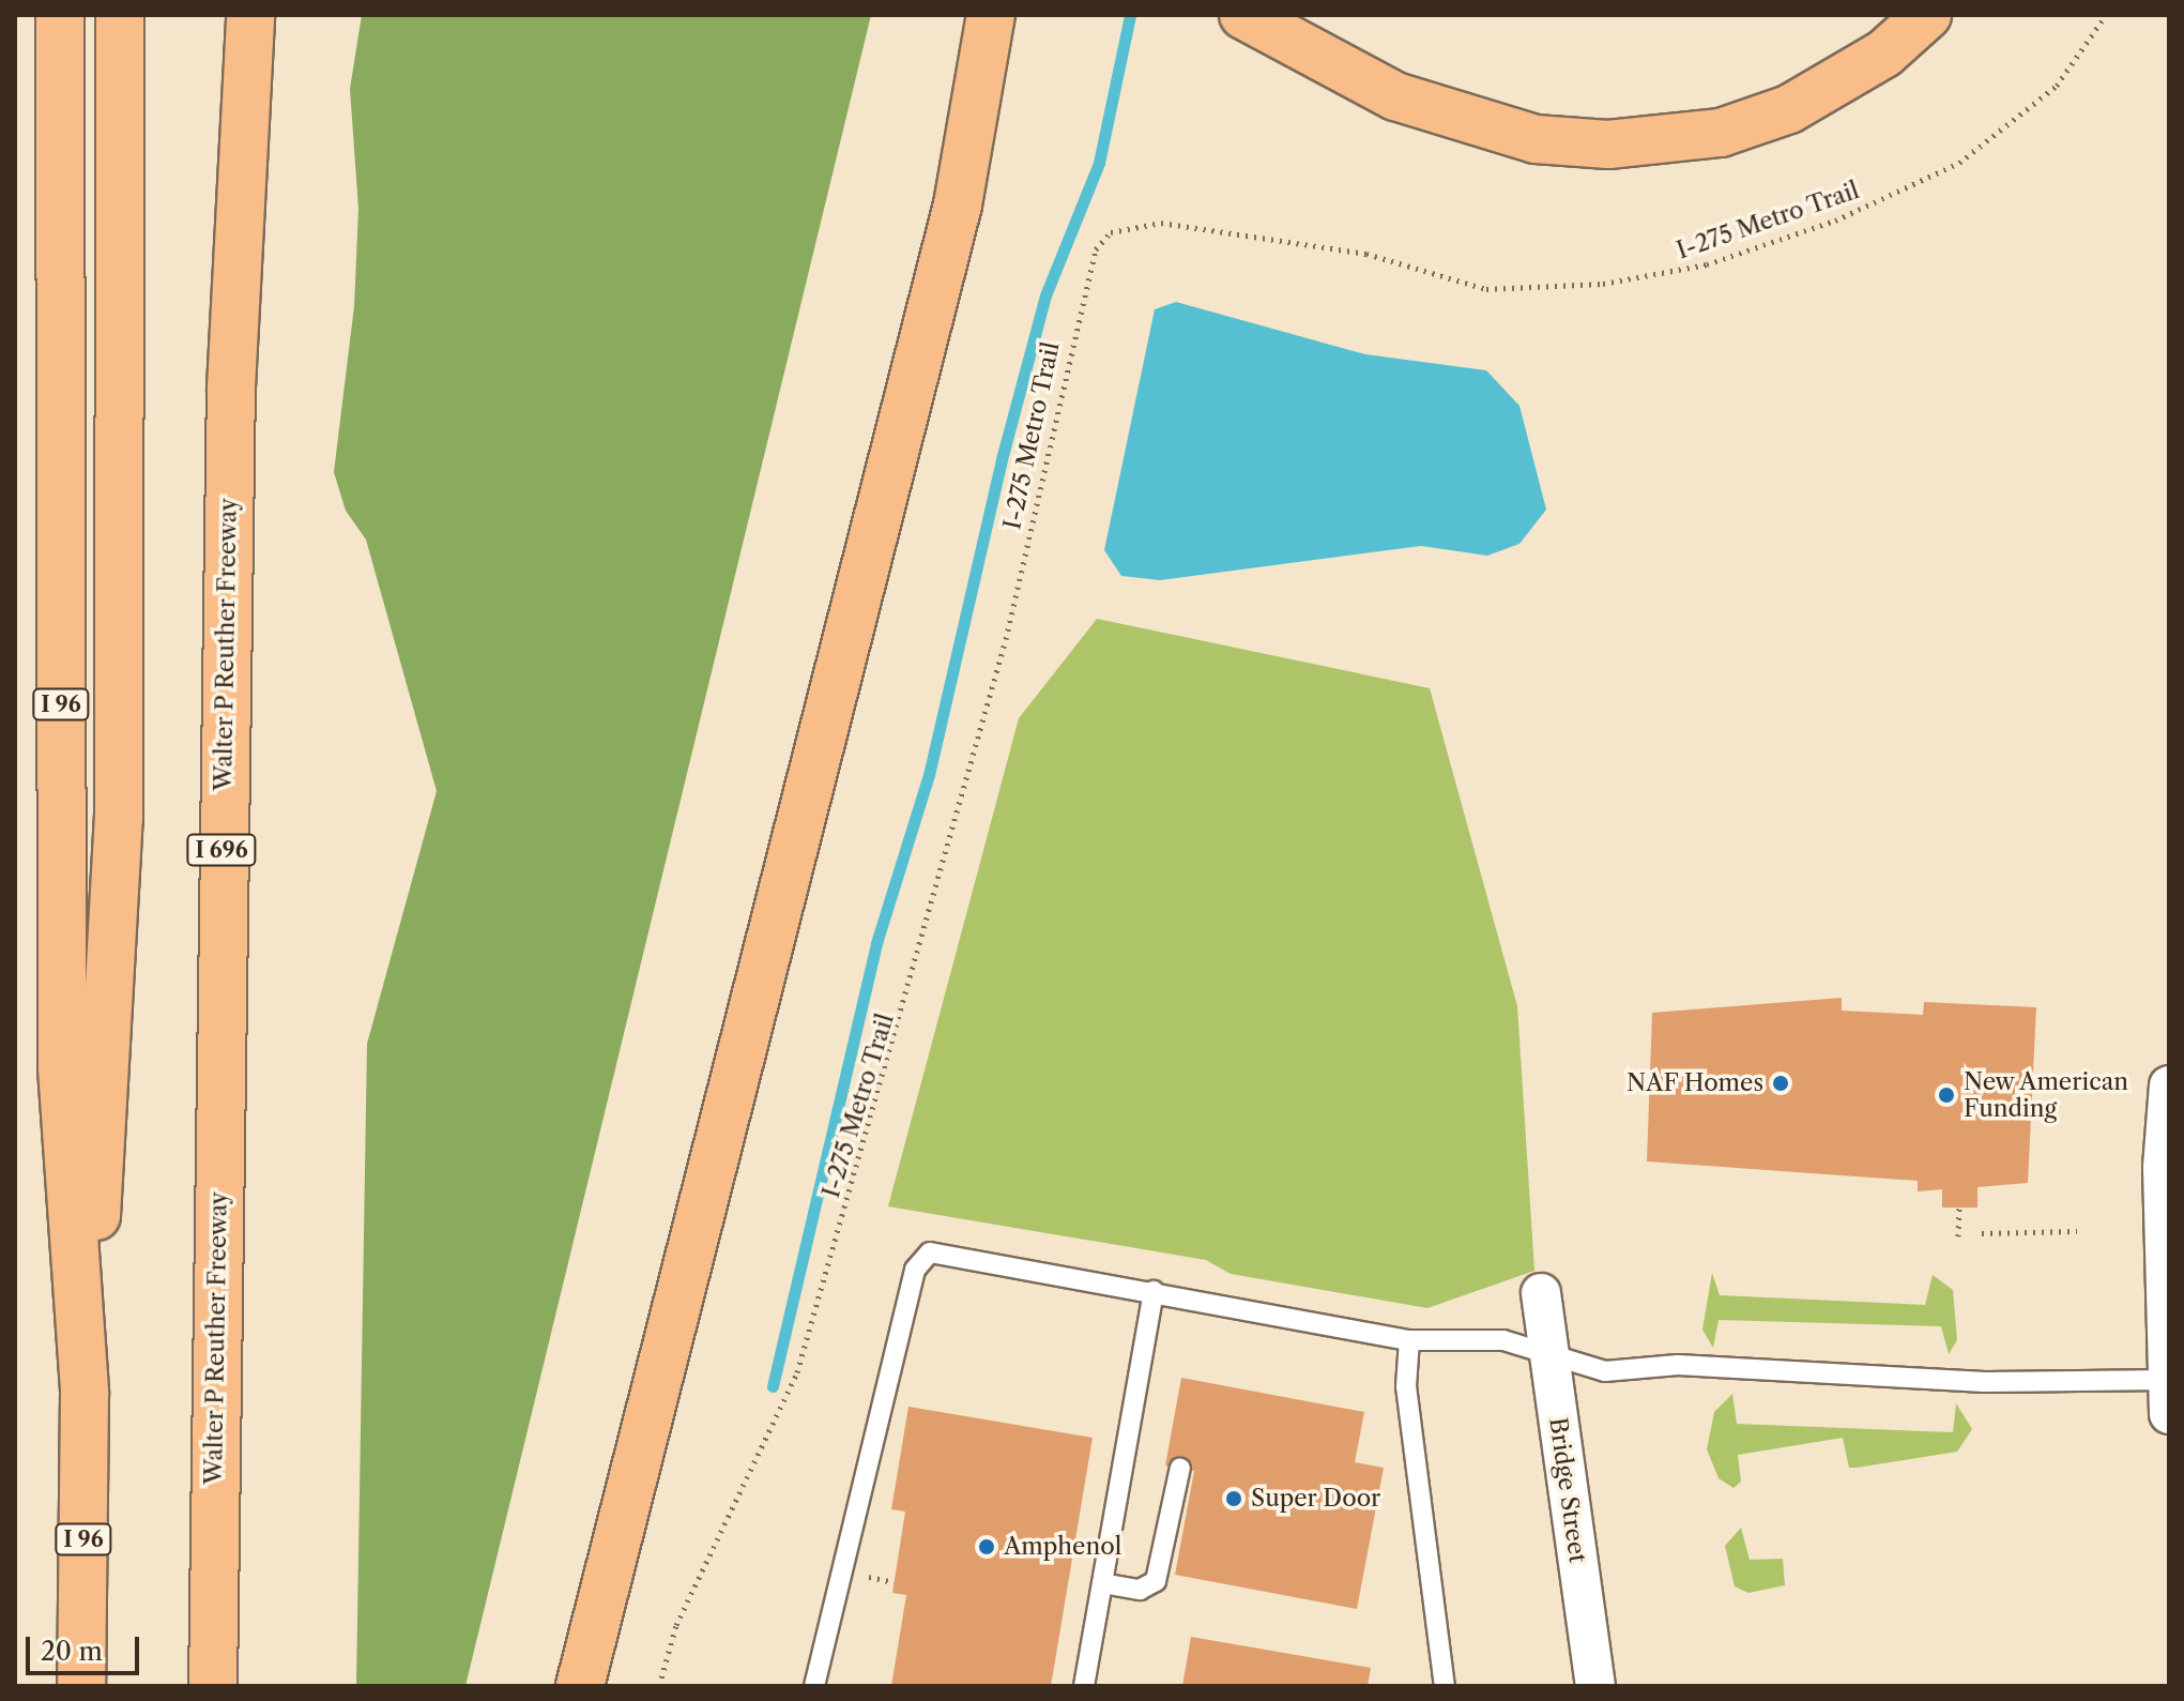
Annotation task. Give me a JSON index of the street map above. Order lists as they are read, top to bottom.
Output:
{
  "streets": {
    "highway": ["Walter P Reuther Freeway", "I 96", "I 696"],
    "street": ["Bridge Street"],
    "path": ["I-275 Metro Trail"]
  },
  "places": [
    "NAF Homes",
    "New American Funding",
    "Super Door",
    "Amphenol"
  ],
  "scale_bar": "20 m"
}
